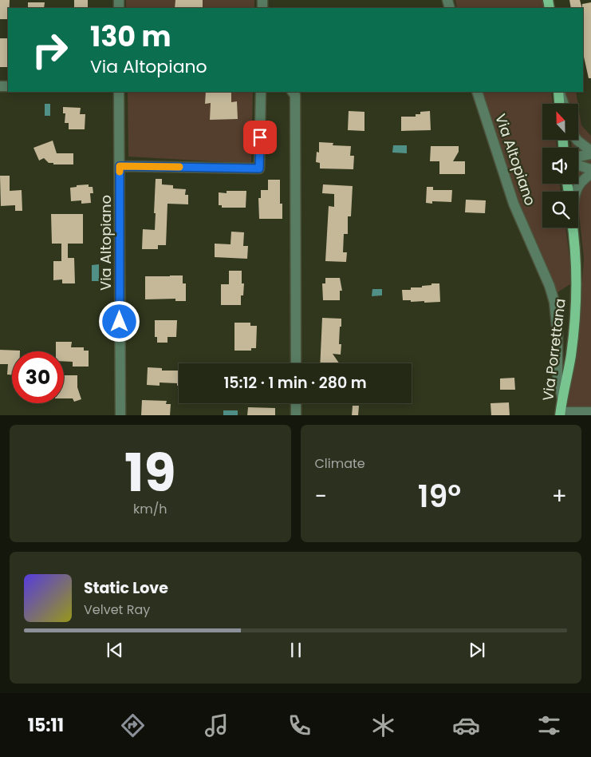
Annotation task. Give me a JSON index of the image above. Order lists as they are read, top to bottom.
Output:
{
  "streets": {
    "main road": ["Via Porrettana"],
    "street": ["Via Altopiano"]
  },
  "crossings": [
    ["Via Altopiano", "Via Porrettana"]
  ],
  "north": "top",
  "page": {
    "turn": ["130 m", "Via Altopiano"],
    "limit": "30",
    "trip": "15:12 · 1 min · 280 m",
    "tile": [
      ["19", "km/h"],
      "Climate"
    ],
    "heat": ["−", "19°", "+"],
    "song": ["Static Love", "Velvet Ray"],
    "tabs": "15:11"
  }
}
